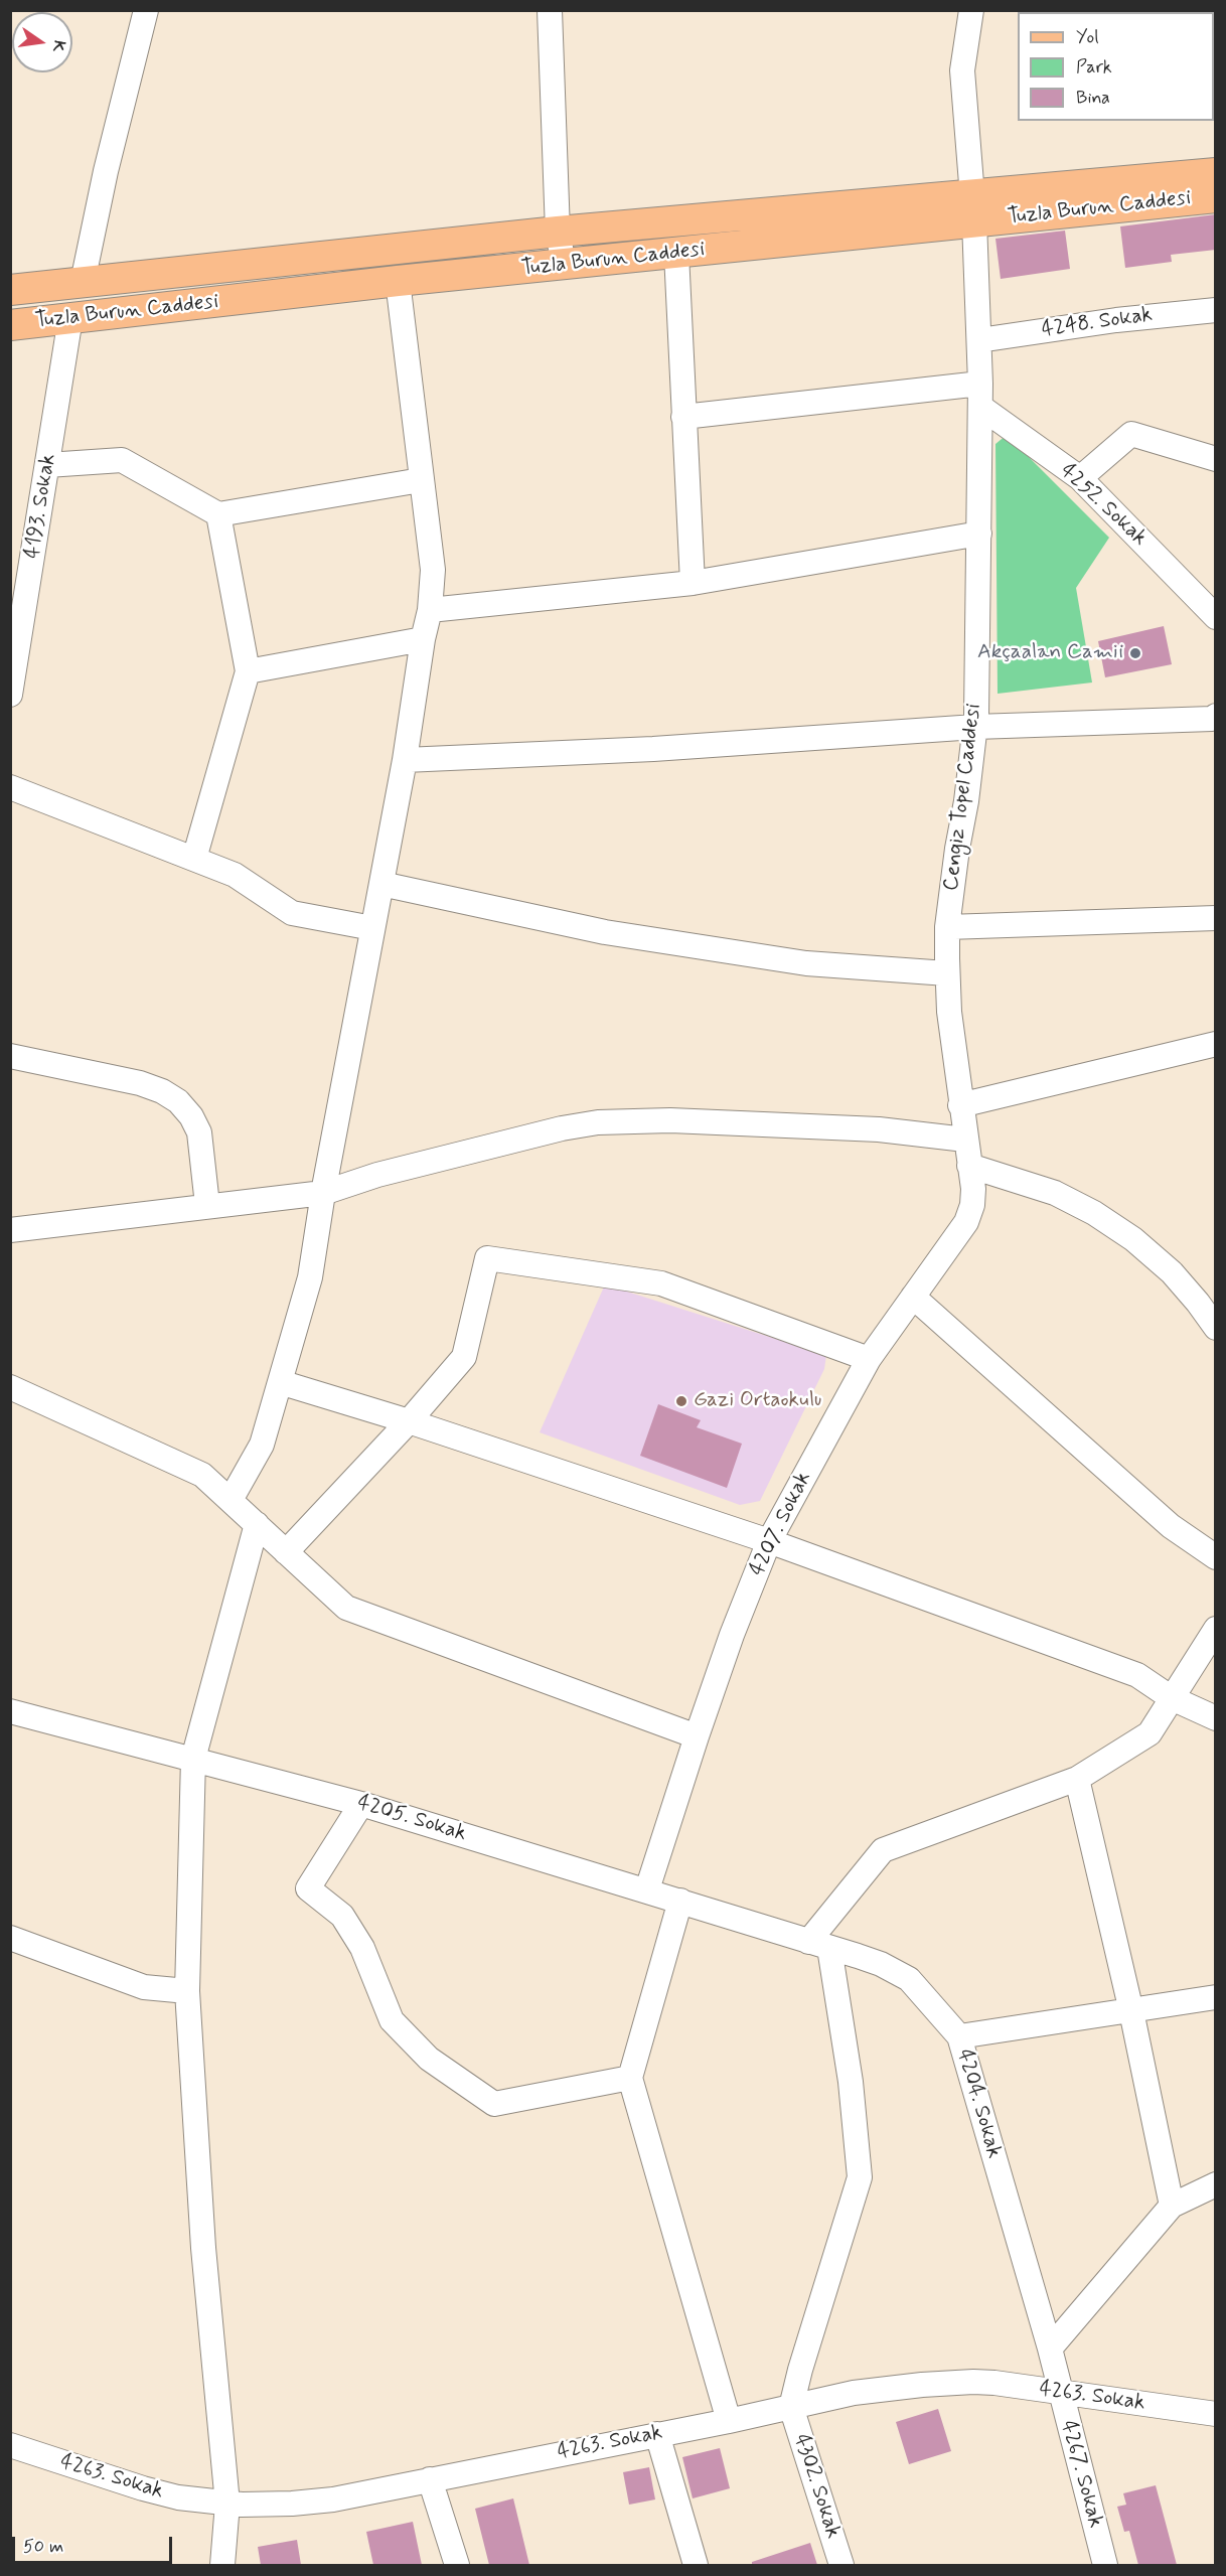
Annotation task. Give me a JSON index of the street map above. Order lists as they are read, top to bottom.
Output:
{
  "streets": {
    "main road": ["Tuzla Burun Caddesi"],
    "street": [
      "4248. Sokak",
      "4252. Sokak",
      "4193. Sokak",
      "Cengiz Topel Caddesi",
      "4207. Sokak",
      "4205. Sokak",
      "4204. Sokak",
      "4263. Sokak",
      "4267. Sokak",
      "4302. Sokak"
    ]
  },
  "crossings": [
    ["Tuzla Burun Caddesi", "4193. Sokak"],
    ["Tuzla Burun Caddesi", "Cengiz Topel Caddesi"],
    ["4248. Sokak", "Cengiz Topel Caddesi"],
    ["4252. Sokak", "Cengiz Topel Caddesi"],
    ["Cengiz Topel Caddesi", "4207. Sokak"],
    ["4207. Sokak", "4205. Sokak"],
    ["4205. Sokak", "4204. Sokak"],
    ["4204. Sokak", "4267. Sokak"],
    ["4263. Sokak", "4267. Sokak"],
    ["4263. Sokak", "4302. Sokak"]
  ],
  "places": ["Akçaalan Camii", "Gazi Ortaokulu"],
  "legend": ["Yol", "Park", "Bina"],
  "scale_bar": "50 m",
  "north": "right"
}
